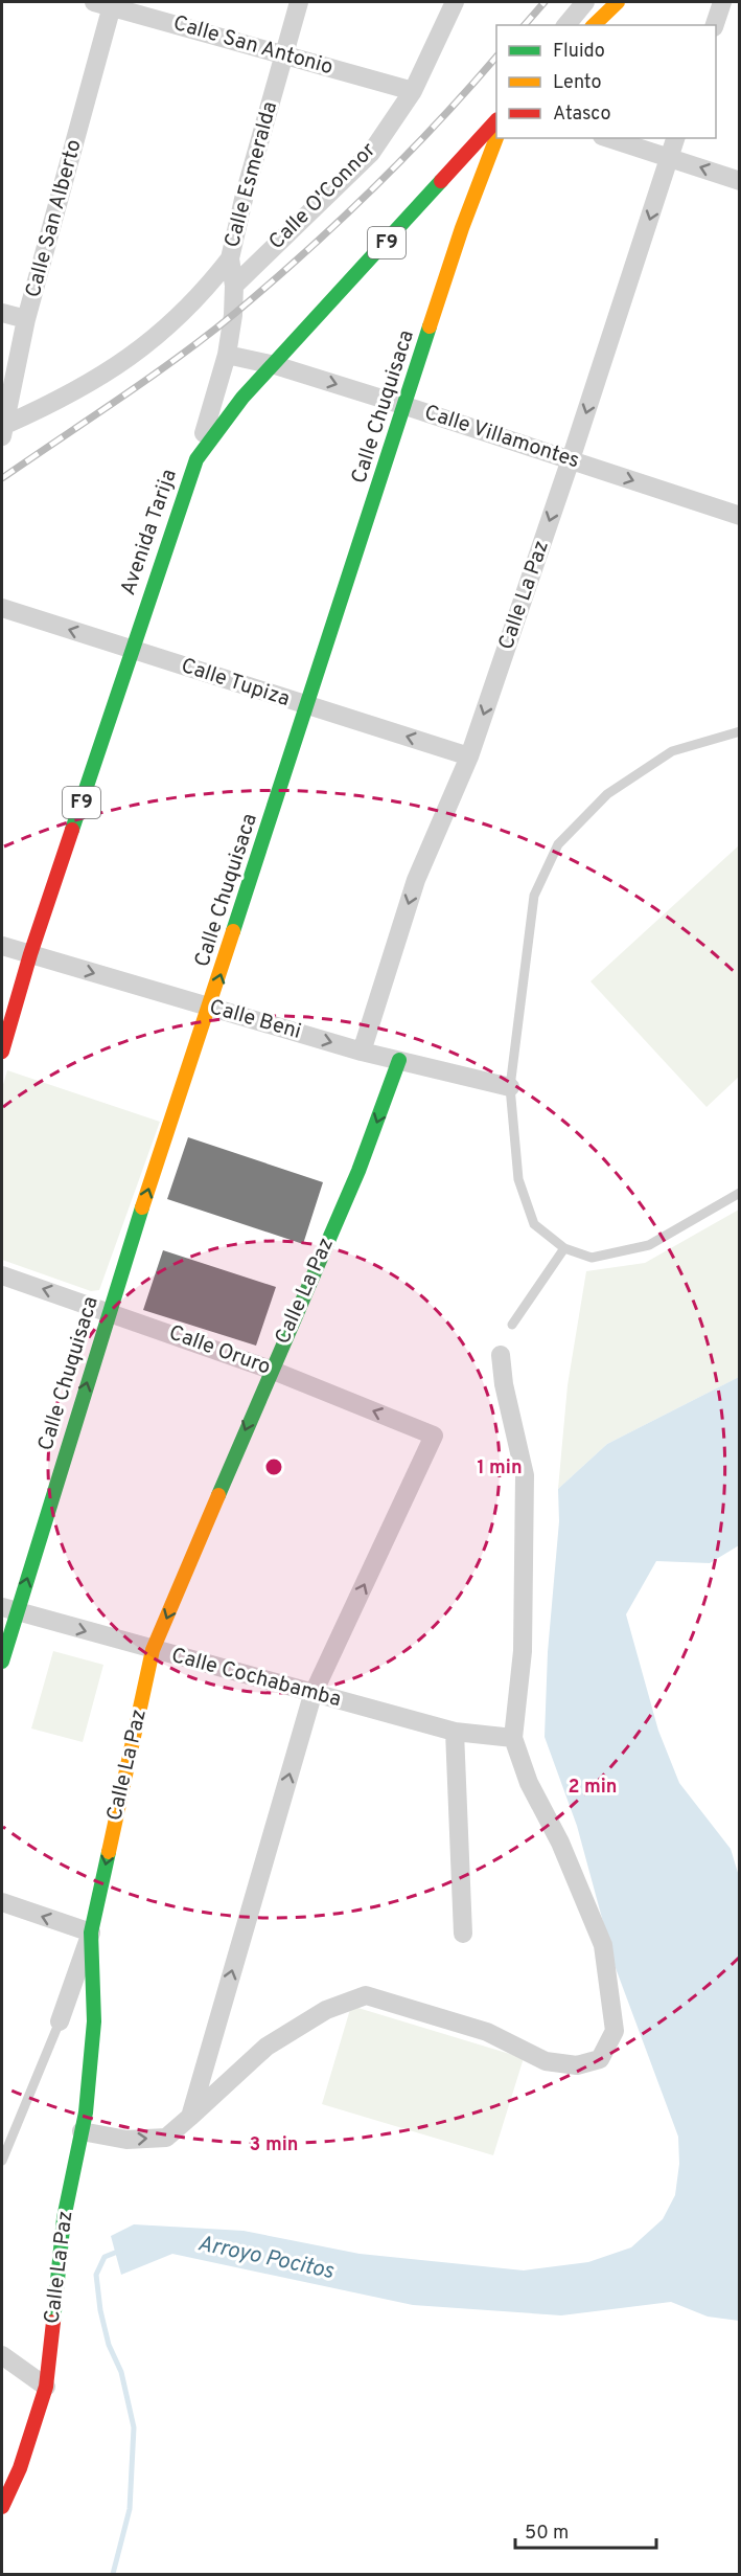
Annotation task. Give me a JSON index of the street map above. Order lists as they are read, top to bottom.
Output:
{
  "streets": {
    "main road": [
      "F9",
      "Calle Chuquisaca",
      "Avenida Tarija",
      "Calle La Paz"
    ],
    "street": [
      "Calle San Antonio",
      "Calle Esmeralda",
      "Calle O'Connor",
      "Calle San Alberto",
      "Calle Villamontes",
      "Calle Tupiza",
      "Calle Beni",
      "Calle Oruro",
      "Calle Cochabamba"
    ]
  },
  "crossings": [
    ["Calle San Antonio", "Calle Esmeralda"],
    ["Calle San Antonio", "Calle O'Connor"],
    ["Calle San Antonio", "Calle San Alberto"],
    ["Calle Esmeralda", "Calle O'Connor"],
    ["Calle Esmeralda", "Calle Villamontes"],
    ["Calle Esmeralda", "Avenida Tarija"],
    ["Calle Chuquisaca", "Calle Villamontes"],
    ["Calle Chuquisaca", "Calle Tupiza"],
    ["Calle Chuquisaca", "Calle Beni"],
    ["Calle Chuquisaca", "Calle Oruro"],
    ["Calle Chuquisaca", "Calle Cochabamba"],
    ["Calle Villamontes", "Avenida Tarija"],
    ["Calle Villamontes", "Calle La Paz"],
    ["Avenida Tarija", "Calle Tupiza"],
    ["Avenida Tarija", "Calle Beni"],
    ["Calle La Paz", "Calle Tupiza"],
    ["Calle La Paz", "Calle Beni"],
    ["Calle La Paz", "Calle Oruro"],
    ["Calle La Paz", "Calle Cochabamba"],
    ["Calle Oruro", "Calle Cochabamba"]
  ],
  "one_way": [
    "Calle Chuquisaca",
    "Calle Villamontes",
    "Calle La Paz",
    "Calle Tupiza",
    "Calle Beni"
  ],
  "water": ["Arroyo Pocitos"],
  "legend": ["Fluido", "Lento", "Atasco"],
  "scale_bar": "50 m",
  "rings": ["1 min", "2 min", "3 min"]
}
